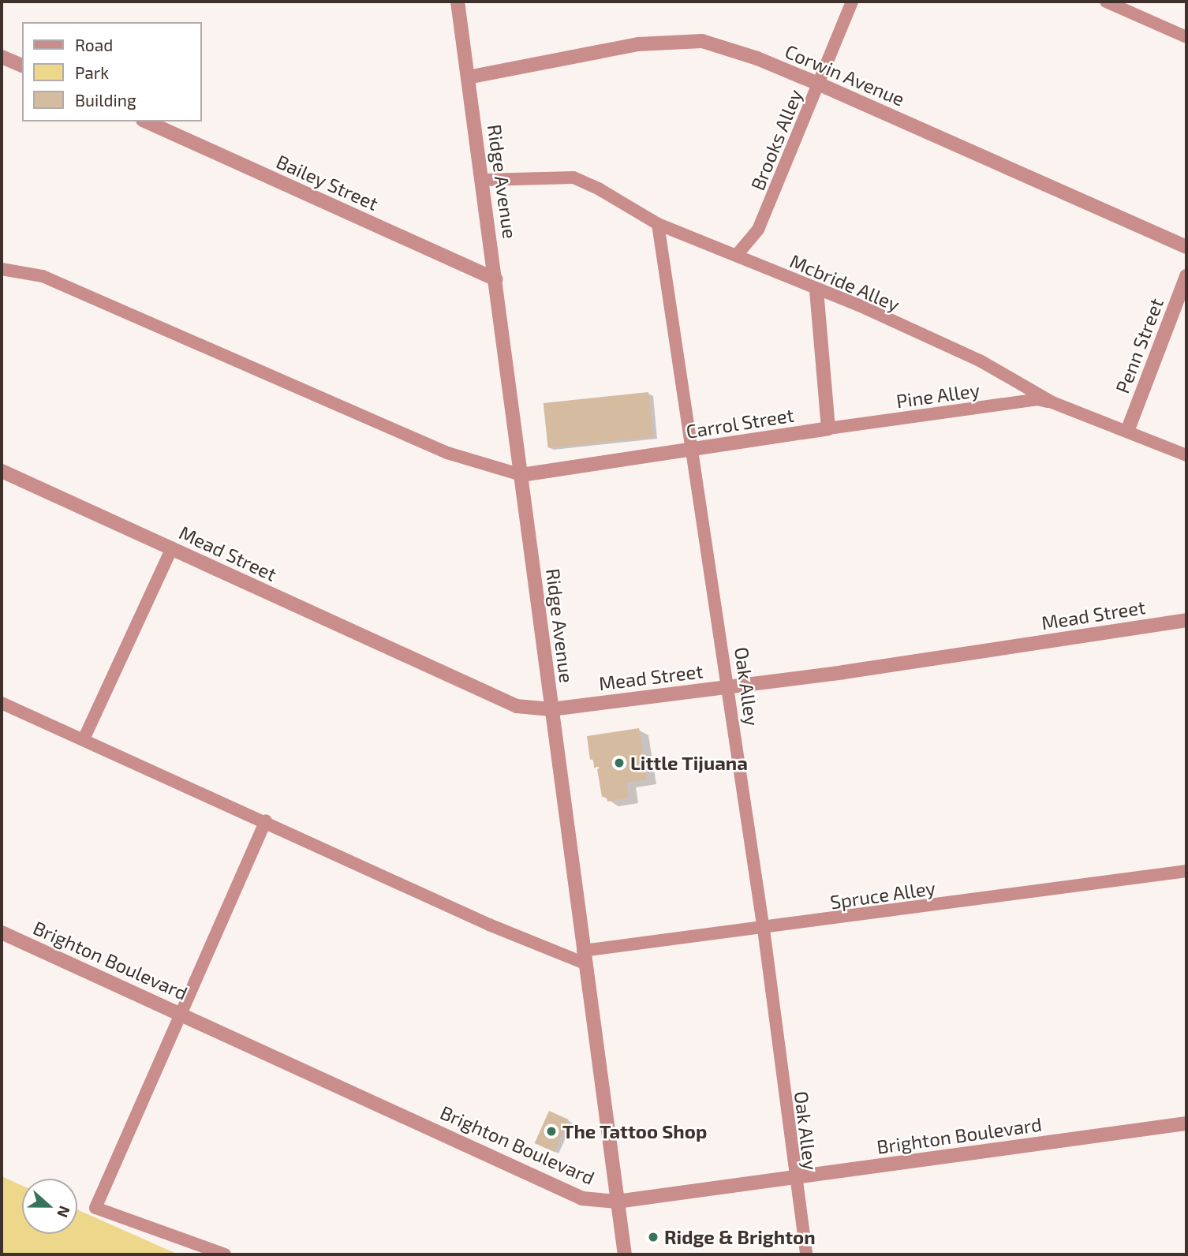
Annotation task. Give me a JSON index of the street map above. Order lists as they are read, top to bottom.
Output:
{
  "streets": {
    "street": [
      "Corwin Avenue",
      "Ridge Avenue",
      "Bailey Street",
      "Penn Street",
      "Carrol Street",
      "Mead Street",
      "Brighton Boulevard"
    ],
    "lane": [
      "Brooks Alley",
      "Mcbride Alley",
      "Pine Alley",
      "Oak Alley",
      "Spruce Alley"
    ]
  },
  "crossings": [
    ["Corwin Avenue", "Brooks Alley"],
    ["Corwin Avenue", "Ridge Avenue"],
    ["Brooks Alley", "Mcbride Alley"],
    ["Ridge Avenue", "Bailey Street"],
    ["Ridge Avenue", "Mcbride Alley"],
    ["Ridge Avenue", "Carrol Street"],
    ["Ridge Avenue", "Mead Street"],
    ["Ridge Avenue", "Spruce Alley"],
    ["Ridge Avenue", "Brighton Boulevard"],
    ["Mcbride Alley", "Penn Street"],
    ["Mcbride Alley", "Pine Alley"],
    ["Mcbride Alley", "Oak Alley"],
    ["Pine Alley", "Carrol Street"],
    ["Carrol Street", "Oak Alley"],
    ["Mead Street", "Oak Alley"],
    ["Oak Alley", "Spruce Alley"],
    ["Oak Alley", "Brighton Boulevard"]
  ],
  "places": ["Little Tijuana", "The Tattoo Shop", "Ridge & Brighton"],
  "legend": ["Road", "Park", "Building"],
  "north": "right"
}
